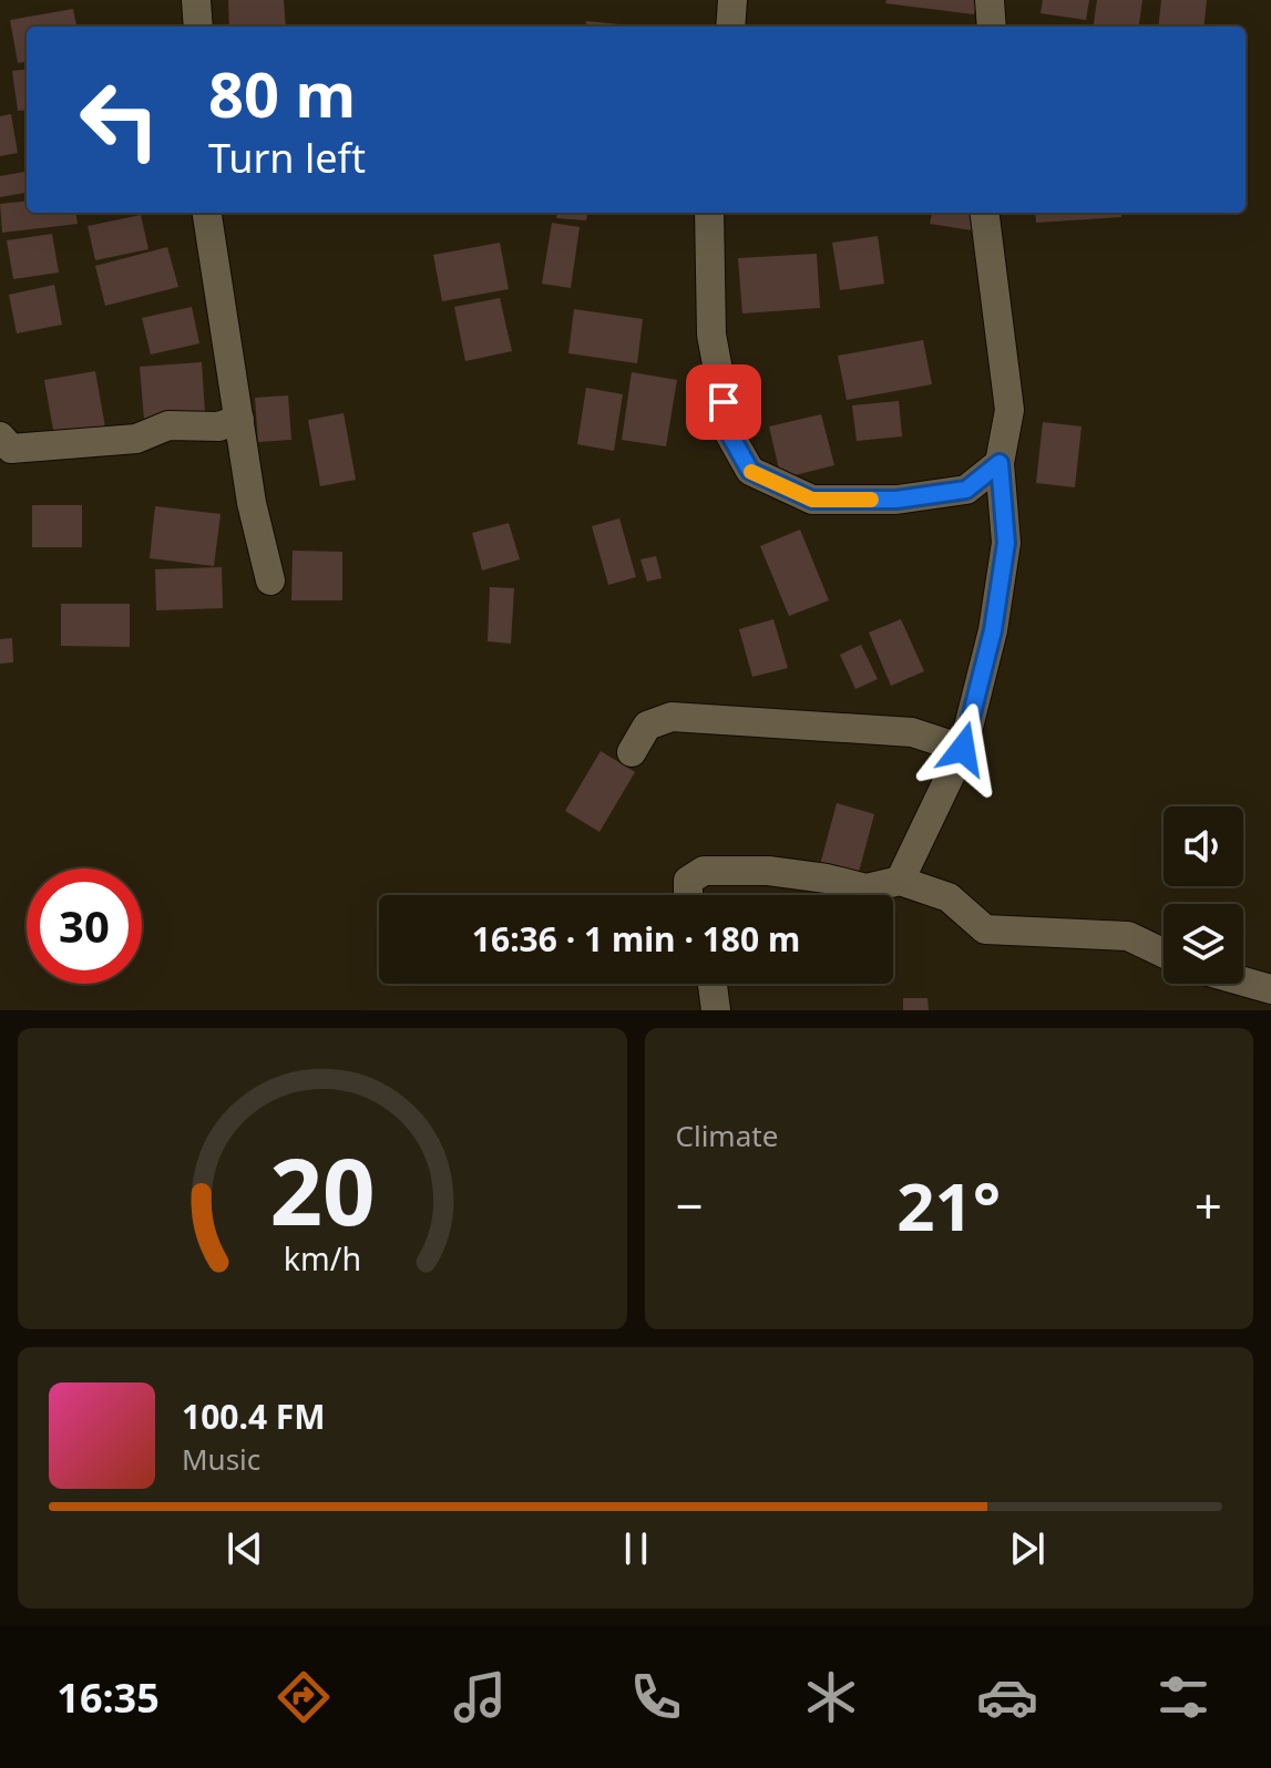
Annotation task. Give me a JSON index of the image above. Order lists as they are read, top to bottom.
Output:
{
  "page": {
    "turn": ["80 m", "Turn left"],
    "limit": "30",
    "trip": "16:36 · 1 min · 180 m",
    "tile": "Climate",
    "heat": ["−", "21°", "+"],
    "song": ["100.4 FM", "Music"],
    "tabs": "16:35",
    "gauge": ["20", "km/h"]
  }
}
